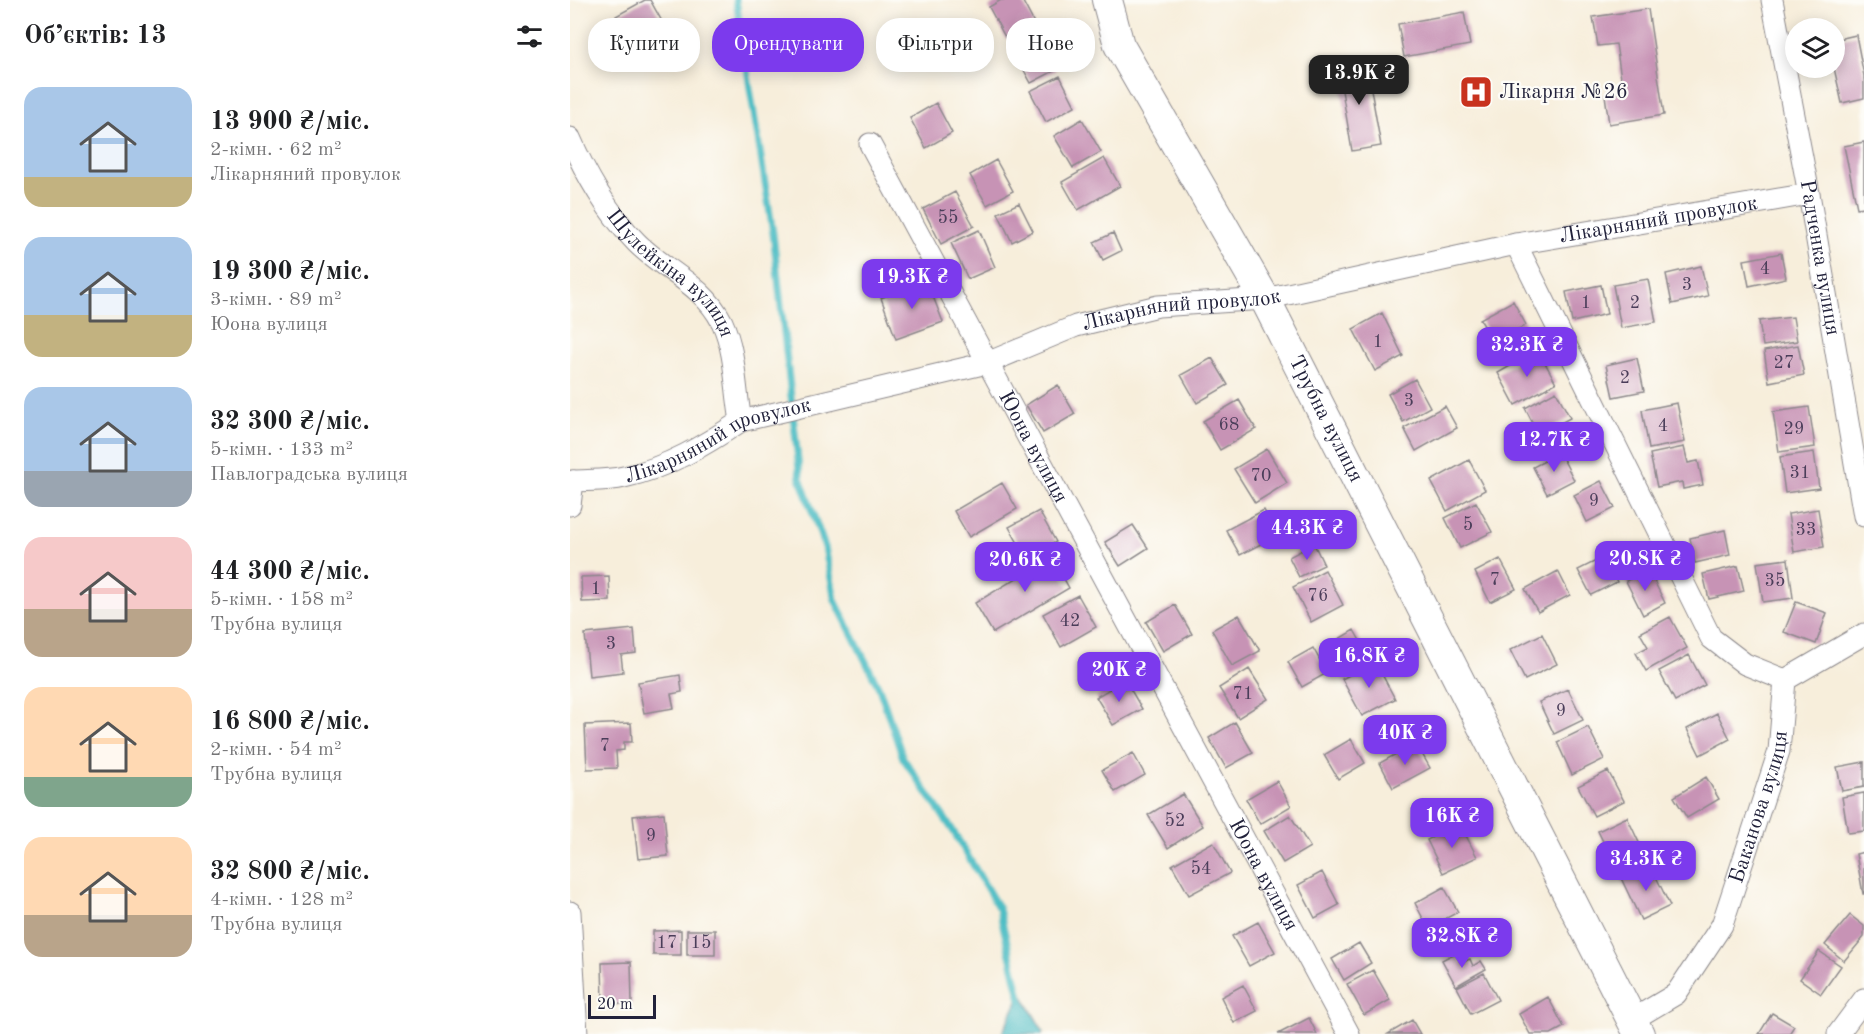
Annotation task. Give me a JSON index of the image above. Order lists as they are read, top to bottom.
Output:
{
  "streets": {
    "street": [
      "Лікарняний провулок",
      "Радченка вулиця",
      "Шулейкіна вулиця",
      "Трубна вулиця",
      "Юона вулиця",
      "Баканова вулиця"
    ]
  },
  "crossings": [
    ["Лікарняний провулок", "Радченка вулиця"],
    ["Лікарняний провулок", "Шулейкіна вулиця"],
    ["Лікарняний провулок", "Трубна вулиця"],
    ["Лікарняний провулок", "Юона вулиця"],
    ["Трубна вулиця", "Баканова вулиця"]
  ],
  "places": {
    "hospital": ["Лікарня №26"]
  },
  "house_numbers": [
    "55",
    "4",
    "3",
    "1",
    "2",
    "1",
    "27",
    "2",
    "3",
    "68",
    "4",
    "29",
    "31",
    "70",
    "9",
    "5",
    "33",
    "7",
    "35",
    "1",
    "76",
    "42",
    "3",
    "71",
    "9",
    "7",
    "52",
    "9",
    "54",
    "17",
    "15"
  ],
  "scale_bar": "20 m",
  "page": {
    "heading": "Об’єктів: 13",
    "chip": [
      "Купити",
      "Орендувати",
      "Фільтри",
      "Нове"
    ],
    "price": [
      "13.9K ₴",
      "19.3K ₴",
      "32.3K ₴",
      "12.7K ₴",
      "44.3K ₴",
      "20.8K ₴",
      "20.6K ₴",
      "16.8K ₴",
      "20K ₴",
      "40K ₴",
      "16K ₴",
      "34.3K ₴",
      "32.8K ₴"
    ],
    "list": [
      {
        "name": "13 900 ₴/міс.",
        "note": "2-кімн. · 62 m² · Лікарняний провулок"
      },
      {
        "name": "19 300 ₴/міс.",
        "note": "3-кімн. · 89 m² · Юона вулиця"
      },
      {
        "name": "32 300 ₴/міс.",
        "note": "5-кімн. · 133 m² · Павлоградська вулиця"
      },
      {
        "name": "44 300 ₴/міс.",
        "note": "5-кімн. · 158 m² · Трубна вулиця"
      },
      {
        "name": "16 800 ₴/міс.",
        "note": "2-кімн. · 54 m² · Трубна вулиця"
      },
      {
        "name": "32 800 ₴/міс.",
        "note": "4-кімн. · 128 m² · Трубна вулиця"
      }
    ],
    "scale": "20 m"
  }
}
